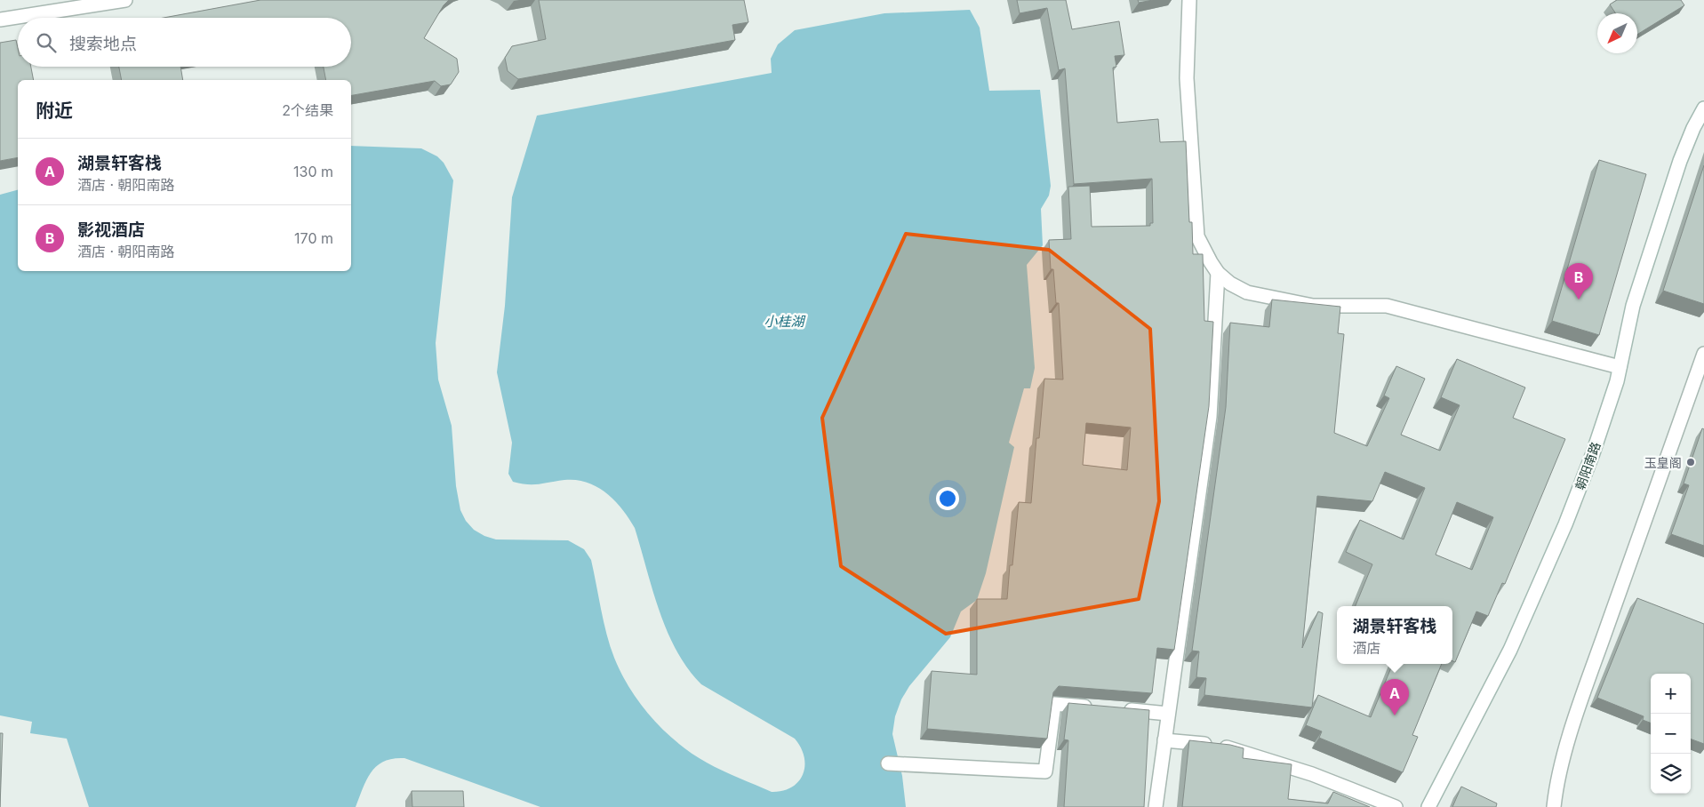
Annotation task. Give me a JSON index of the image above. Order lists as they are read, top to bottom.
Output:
{
  "streets": {
    "street": ["朝阳南路"]
  },
  "water": ["小桂湖"],
  "places": ["玉皇阁"],
  "north": "bottom left",
  "page": {
    "search": "搜索地点",
    "heading": ["附近", "2个结果"],
    "list": [
      {
        "mark": "A",
        "name": "湖景轩客栈",
        "note": "酒店 · 朝阳南路",
        "value": "130 m"
      },
      {
        "mark": "B",
        "name": "影视酒店",
        "note": "酒店 · 朝阳南路",
        "value": "170 m"
      }
    ],
    "pins": ["B", "A"],
    "popup": ["湖景轩客栈", "酒店"],
    "map_buttons": ["+", "−"]
  }
}
